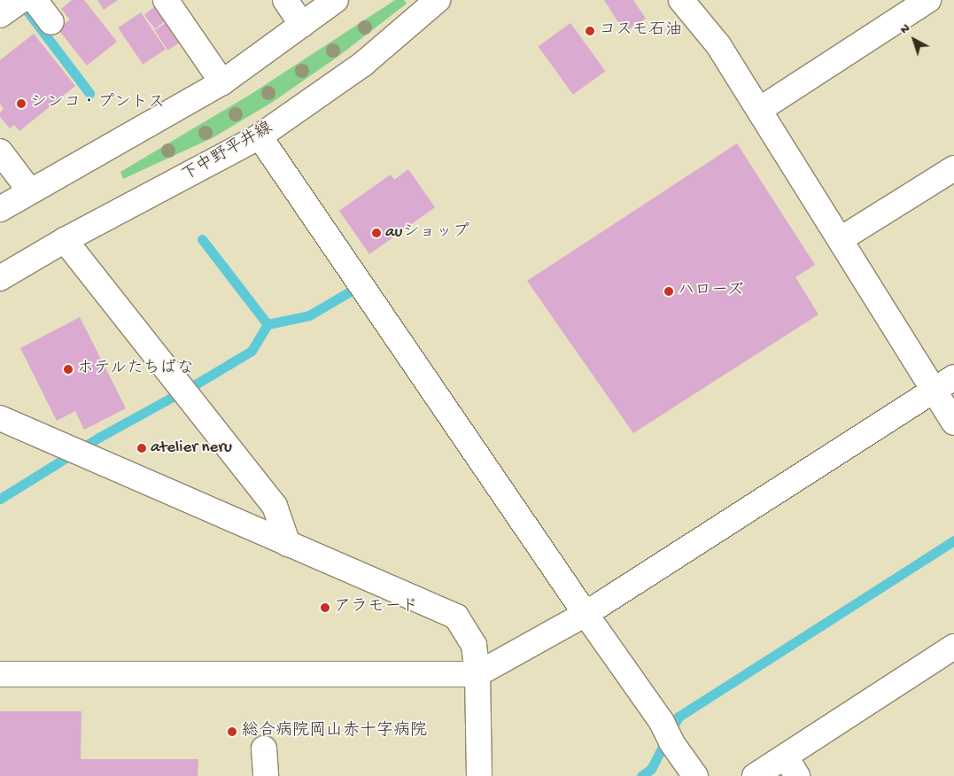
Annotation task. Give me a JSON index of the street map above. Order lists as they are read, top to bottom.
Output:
{
  "streets": {
    "street": ["下中野平井線"]
  },
  "places": [
    "コスモ石油",
    "シンコ・プントス",
    "auショップ",
    "ハローズ",
    "ホテルたちばな",
    "atelier neru",
    "アラモード",
    "総合病院岡山赤十字病院"
  ],
  "north": "top left"
}
